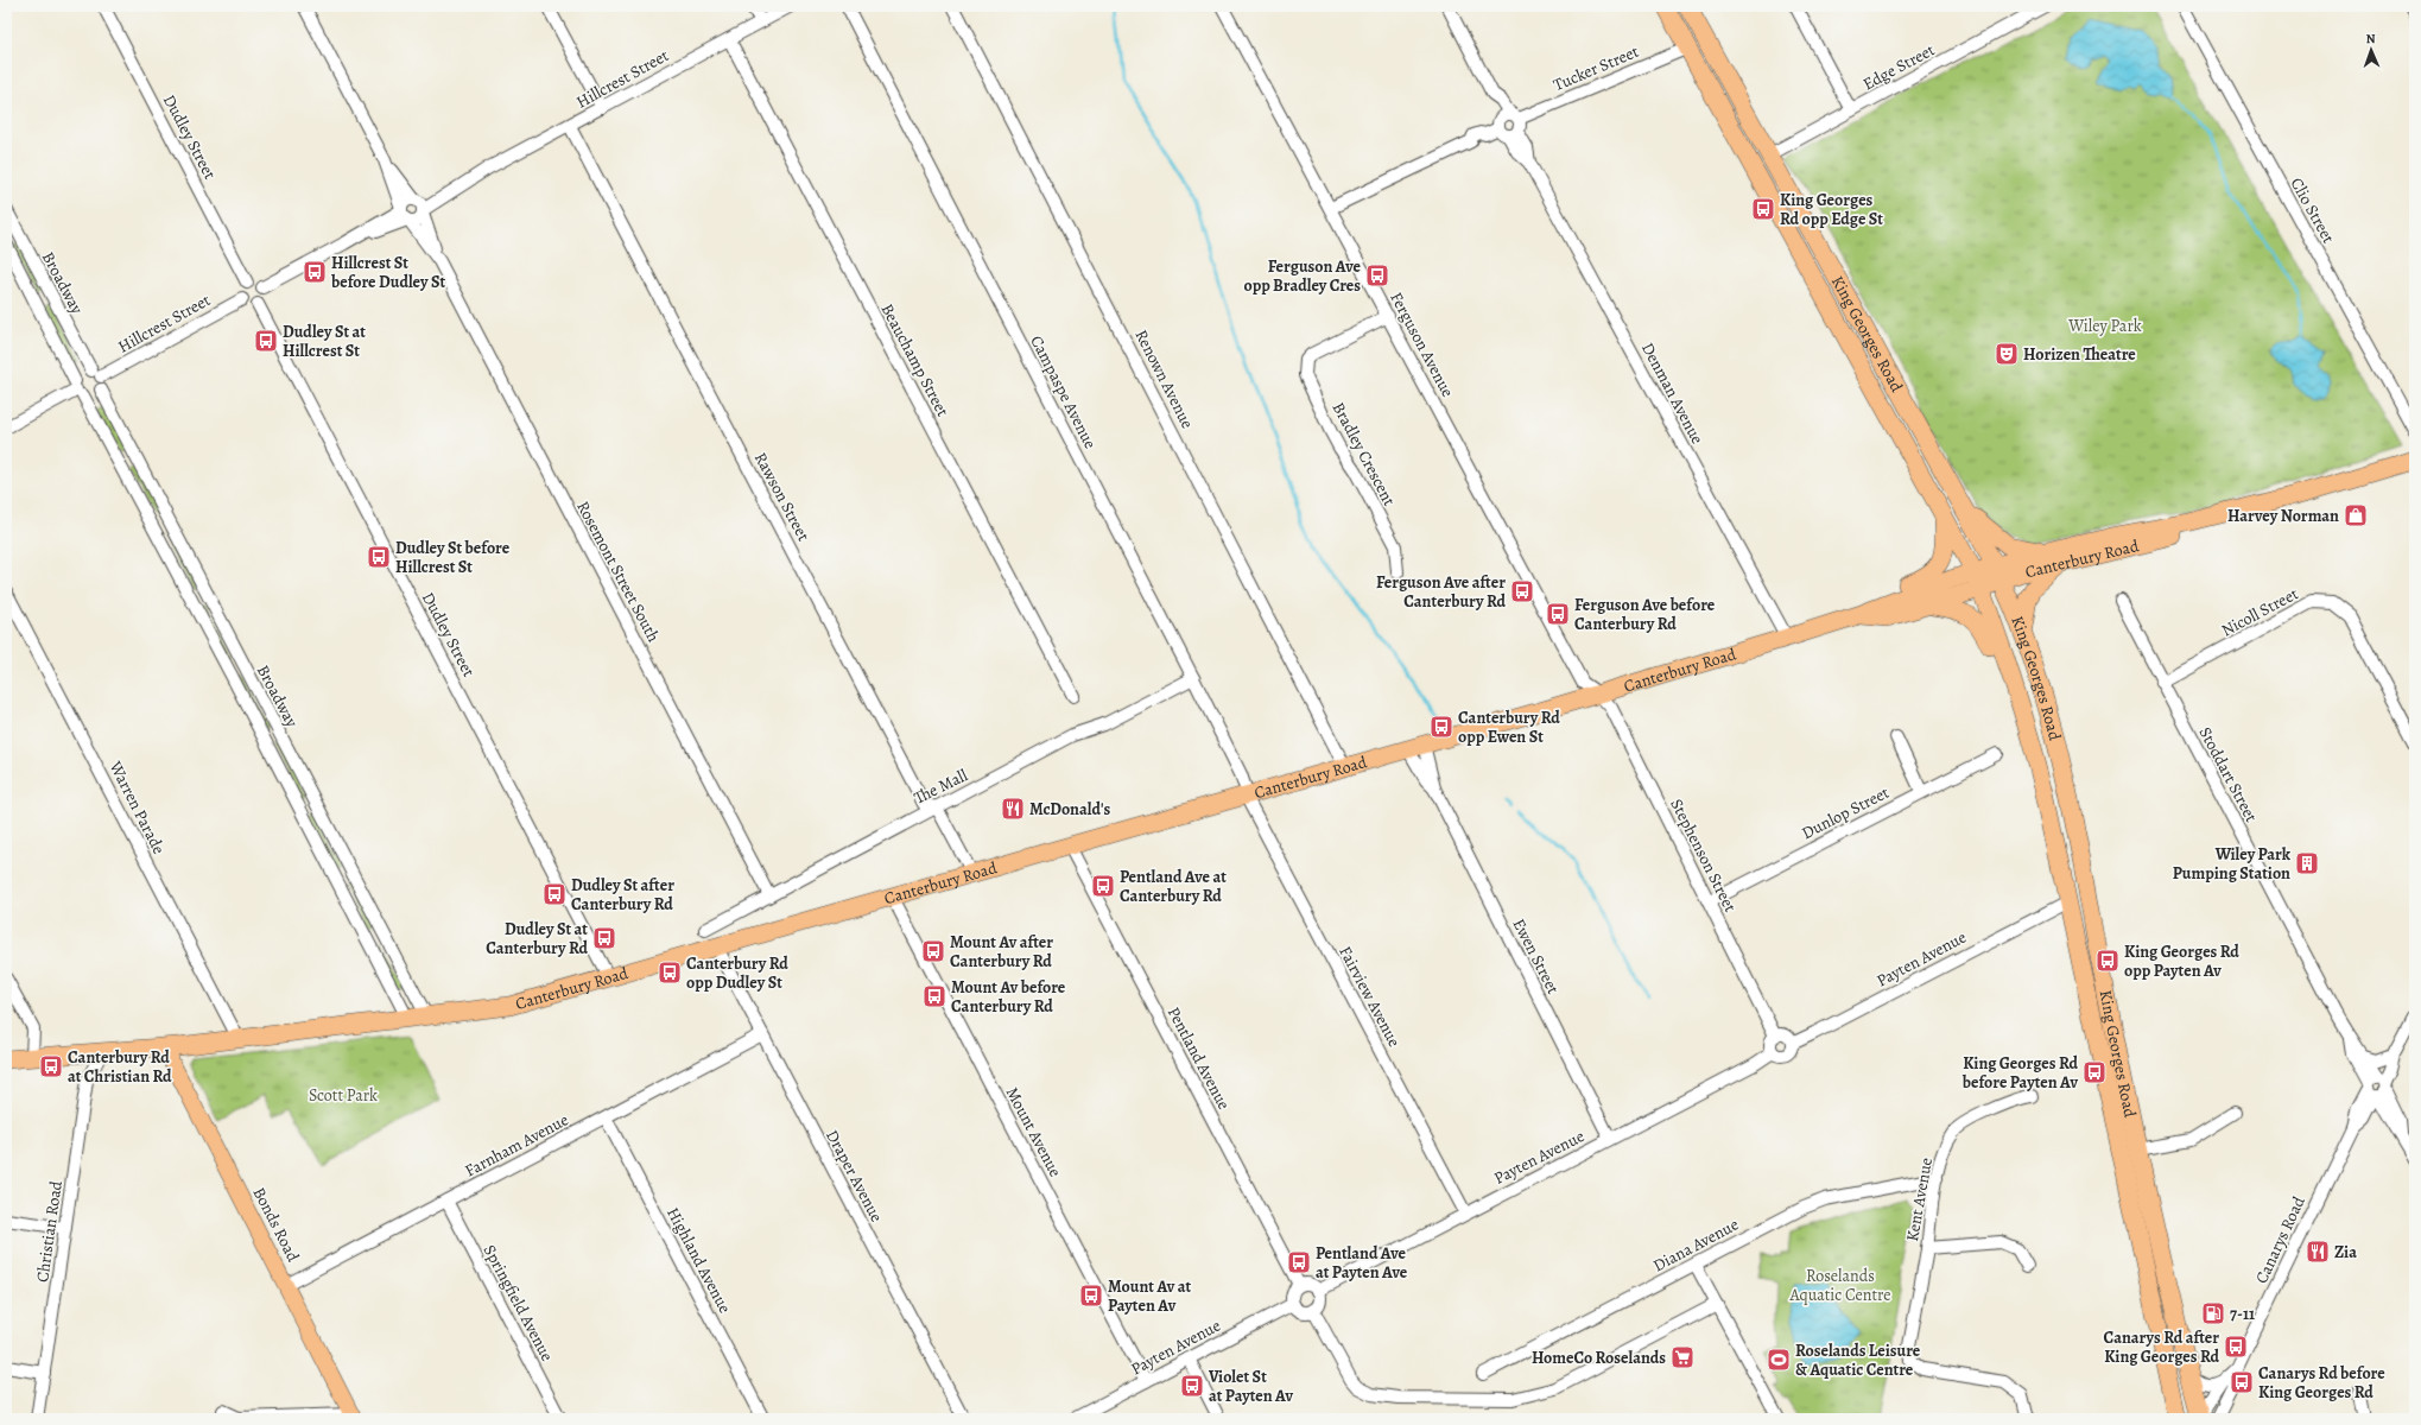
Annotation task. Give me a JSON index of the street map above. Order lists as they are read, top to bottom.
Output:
{
  "streets": {
    "highway": ["King Georges Road", "Canterbury Road"],
    "main road": ["Bonds Road"],
    "street": [
      "Edge Street",
      "Tucker Street",
      "Hillcrest Street",
      "Dudley Street",
      "Clio Street",
      "Broadway",
      "Ferguson Avenue",
      "Beauchamp Street",
      "Renown Avenue",
      "Campaspe Avenue",
      "Denman Avenue",
      "Bradley Crescent",
      "Rawson Street",
      "Rosemont Street South",
      "Nicoll Street",
      "Stoddart Street",
      "The Mall",
      "Warren Parade",
      "Dunlop Street",
      "Stephenson Street",
      "Ewen Street",
      "Payten Avenue",
      "Fairview Avenue",
      "Pentland Avenue",
      "Mount Avenue",
      "Farnham Avenue",
      "Draper Avenue",
      "Kent Avenue",
      "Christian Road",
      "Canarys Road",
      "Diana Avenue",
      "Highland Avenue",
      "Springfield Avenue"
    ]
  },
  "crossings": [
    ["Edge Street", "King Georges Road"],
    ["Tucker Street", "King Georges Road"],
    ["Tucker Street", "Ferguson Avenue"],
    ["Tucker Street", "Denman Avenue"],
    ["Hillcrest Street", "Dudley Street"],
    ["Hillcrest Street", "Broadway"],
    ["Hillcrest Street", "Beauchamp Street"],
    ["Hillcrest Street", "Rawson Street"],
    ["Hillcrest Street", "Rosemont Street South"],
    ["Dudley Street", "Canterbury Road"],
    ["Broadway", "Canterbury Road"],
    ["King Georges Road", "Canterbury Road"],
    ["King Georges Road", "Payten Avenue"],
    ["King Georges Road", "Canarys Road"],
    ["Ferguson Avenue", "Bradley Crescent"],
    ["Ferguson Avenue", "Canterbury Road"],
    ["Ferguson Avenue", "Stephenson Street"],
    ["Renown Avenue", "Canterbury Road"],
    ["Campaspe Avenue", "Canterbury Road"],
    ["Campaspe Avenue", "The Mall"],
    ["Campaspe Avenue", "Fairview Avenue"],
    ["Denman Avenue", "Canterbury Road"],
    ["Rawson Street", "Canterbury Road"],
    ["Rawson Street", "The Mall"],
    ["Canterbury Road", "Warren Parade"],
    ["Canterbury Road", "Stephenson Street"],
    ["Canterbury Road", "Ewen Street"],
    ["Canterbury Road", "Fairview Avenue"],
    ["Canterbury Road", "Pentland Avenue"],
    ["Canterbury Road", "Mount Avenue"],
    ["Canterbury Road", "Draper Avenue"],
    ["Canterbury Road", "Bonds Road"],
    ["Canterbury Road", "Christian Road"],
    ["Rosemont Street South", "The Mall"],
    ["Nicoll Street", "Stoddart Street"],
    ["Stoddart Street", "Canarys Road"],
    ["Dunlop Street", "Stephenson Street"],
    ["Stephenson Street", "Payten Avenue"],
    ["Ewen Street", "Payten Avenue"],
    ["Payten Avenue", "Fairview Avenue"],
    ["Payten Avenue", "Pentland Avenue"],
    ["Payten Avenue", "Mount Avenue"],
    ["Farnham Avenue", "Draper Avenue"],
    ["Farnham Avenue", "Bonds Road"],
    ["Farnham Avenue", "Highland Avenue"],
    ["Farnham Avenue", "Springfield Avenue"],
    ["Kent Avenue", "Diana Avenue"]
  ],
  "parks": ["Wiley Park", "Scott Park", "Roselands Aquatic Centre"],
  "places": {
    "bus stop": [
      "King Georges Rd opp Edge St",
      "Hillcrest St before Dudley St",
      "Ferguson Ave opp Bradley Cres",
      "Dudley St at Hillcrest St",
      "Dudley St before Hillcrest St",
      "Ferguson Ave after Canterbury Rd",
      "Ferguson Ave before Canterbury Rd",
      "Canterbury Rd opp Ewen St",
      "Pentland Ave at Canterbury Rd",
      "Dudley St after Canterbury Rd",
      "Dudley St at Canterbury Rd",
      "Mount Av after Canterbury Rd",
      "King Georges Rd opp Payten Av",
      "Canterbury Rd opp Dudley St",
      "Mount Av before Canterbury Rd",
      "Canterbury Rd at Christian Rd",
      "King Georges Rd before Payten Av",
      "Pentland Ave at Payten Ave",
      "Mount Av at Payten Av",
      "Canarys Rd after King Georges Rd",
      "Canarys Rd before King Georges Rd",
      "Violet St at Payten Av"
    ],
    "theatre": ["Horizen Theatre"],
    "shop": ["Harvey Norman"],
    "restaurant": ["McDonald's", "Zia"],
    "building": ["Wiley Park Pumping Station"],
    "fuel station": ["7-11"],
    "supermarket": ["HomeCo Roselands"],
    "sports": ["Roselands Leisure & Aquatic Centre"]
  },
  "north": "top"
}
